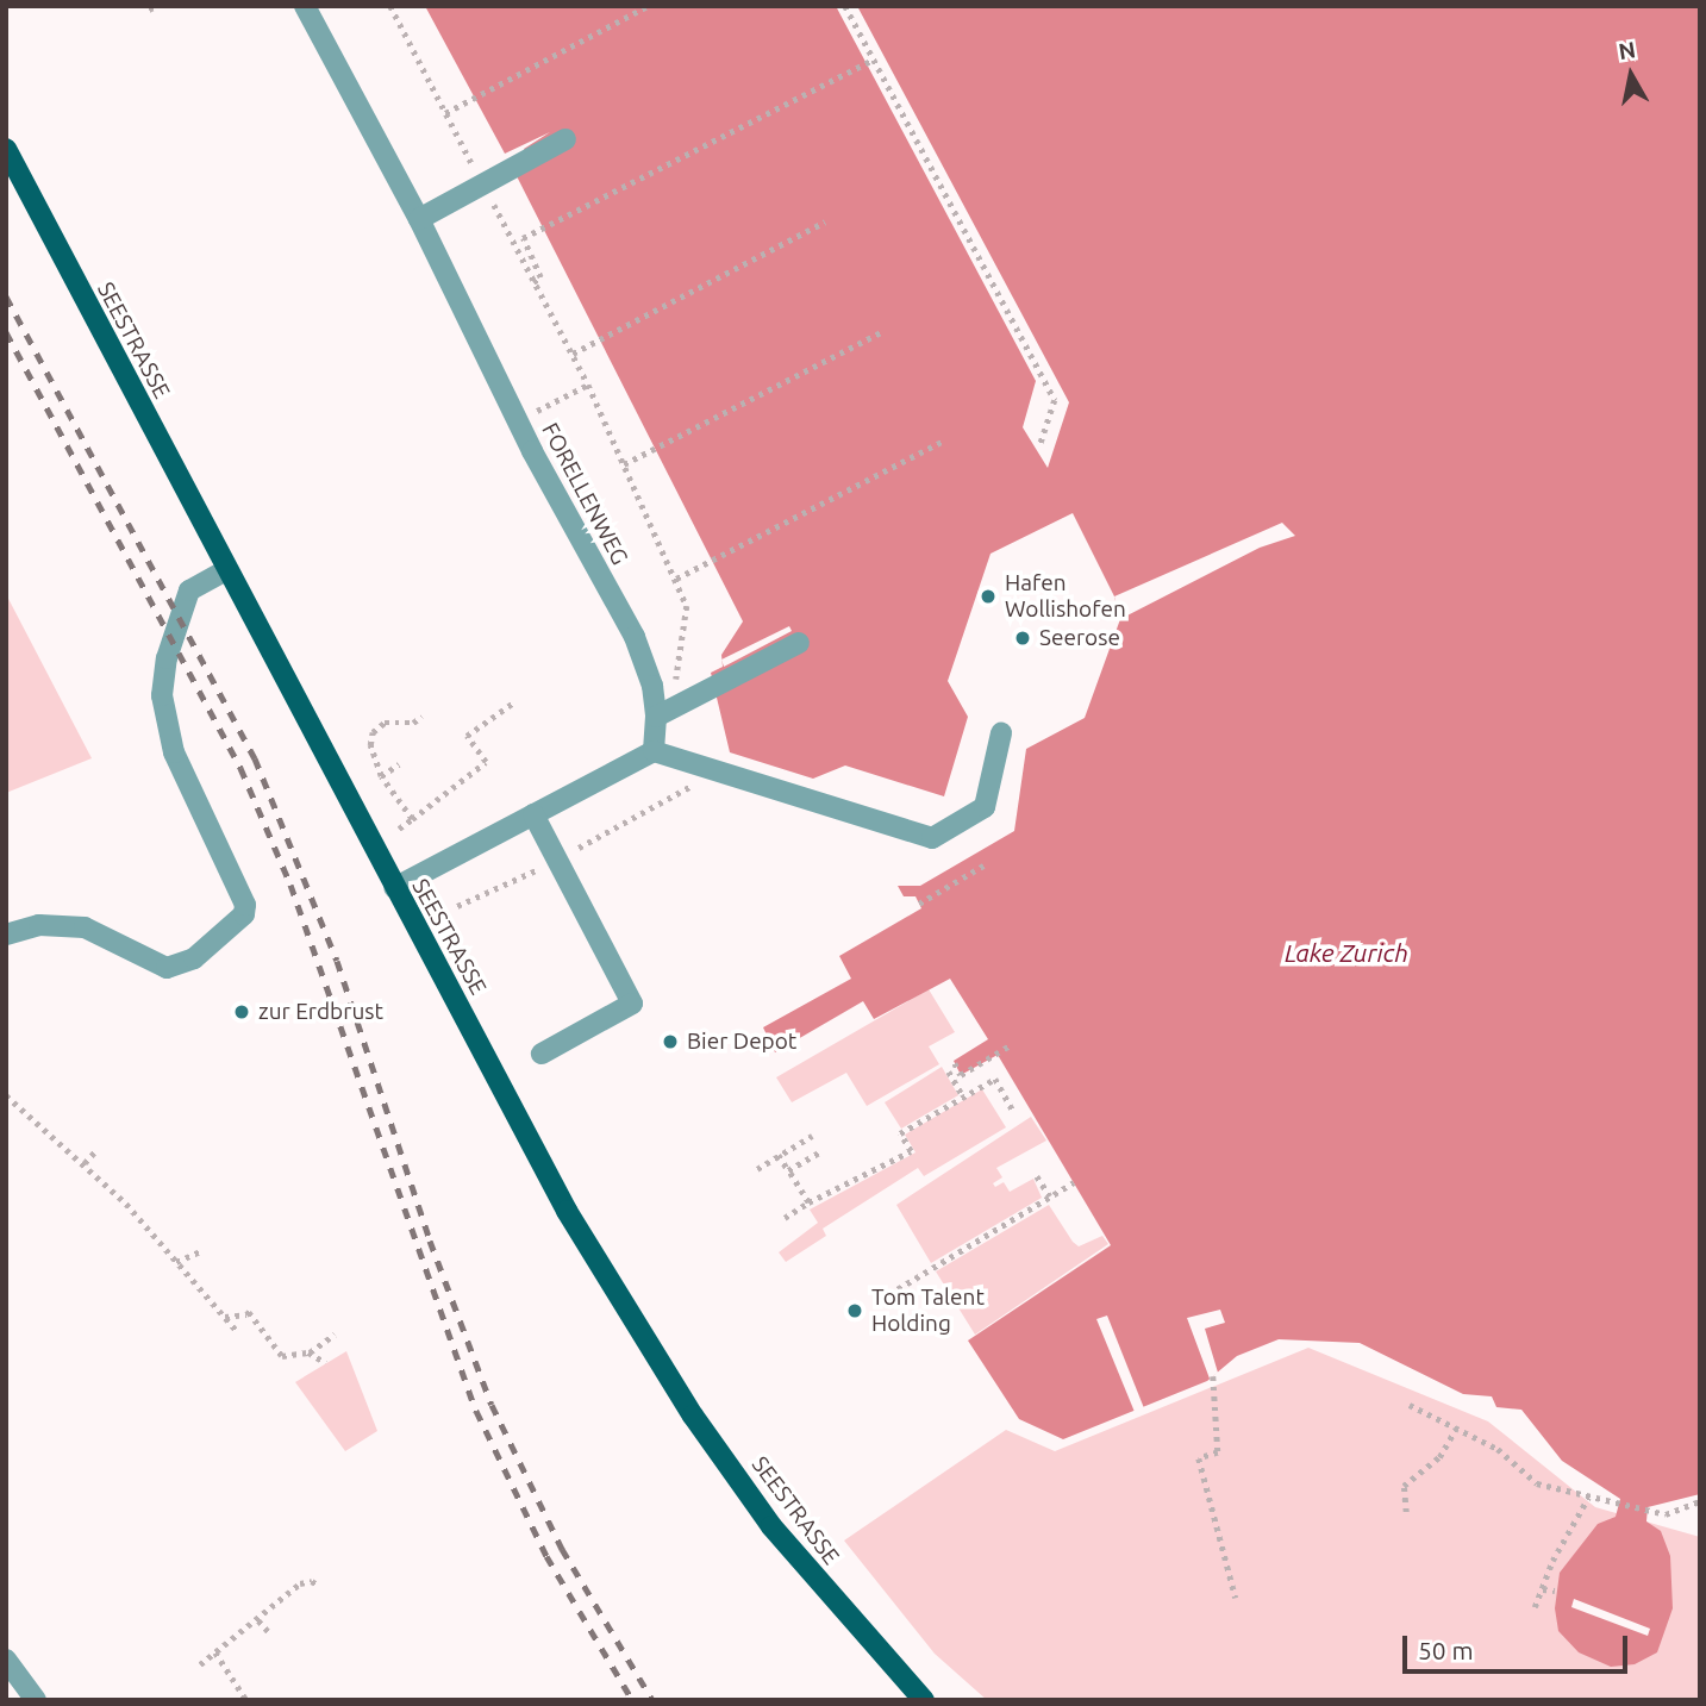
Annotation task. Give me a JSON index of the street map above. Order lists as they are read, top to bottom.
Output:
{
  "streets": {
    "main road": ["SEESTRASSE"],
    "street": ["FORELLENWEG"]
  },
  "water": ["Lake Zurich"],
  "places": [
    "Hafen Wollishofen",
    "Seerose",
    "zur Erdbrust",
    "Bier Depot",
    "Tom Talent Holding"
  ],
  "scale_bar": "50 m",
  "north": "top"
}
